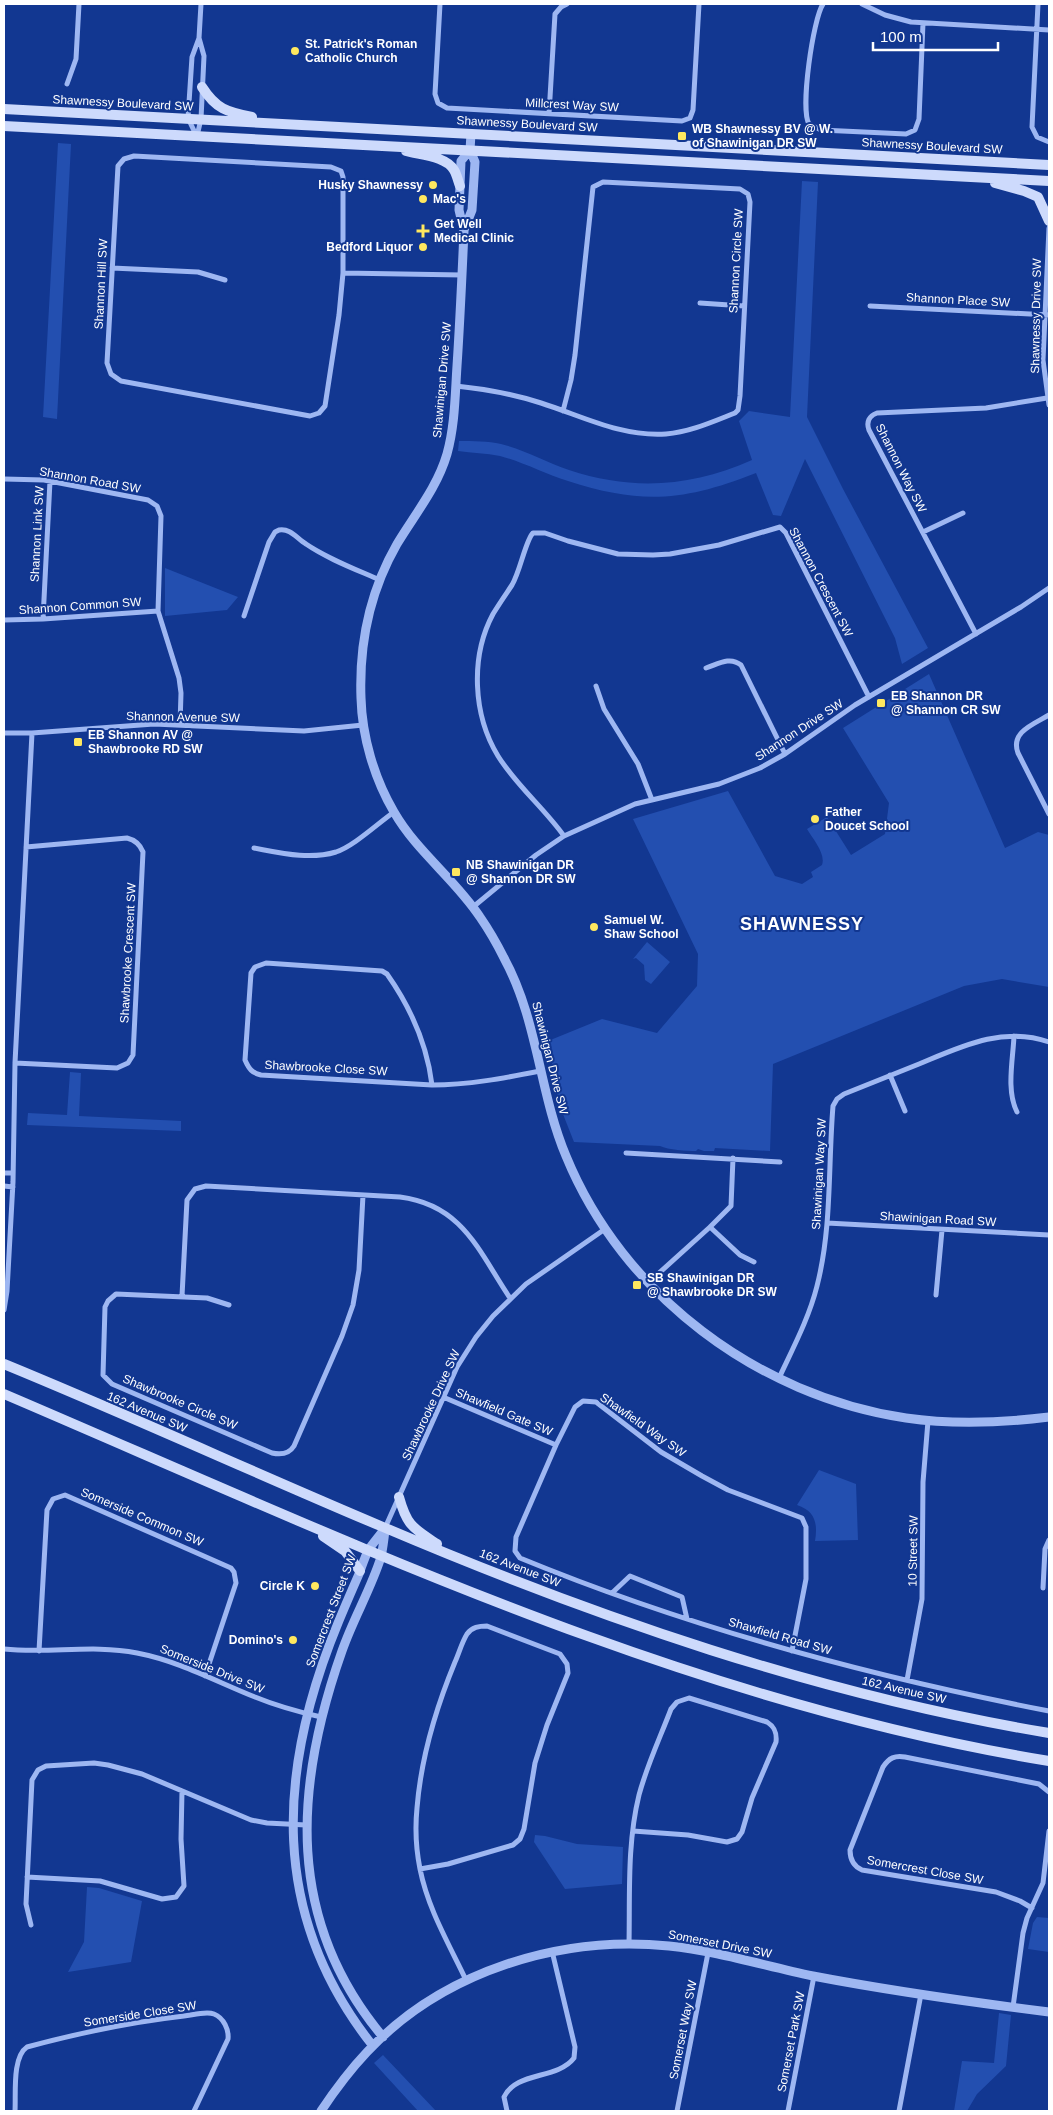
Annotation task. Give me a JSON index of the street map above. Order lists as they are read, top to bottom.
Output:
{
  "streets": {
    "main road": ["Shawnessy Boulevard SW", "162 Avenue SW"],
    "street": [
      "Millcrest Way SW",
      "Shannon Circle SW",
      "Shannon Hill SW",
      "Shannon Place SW",
      "Shawnessy Drive SW",
      "Shawinigan Drive SW",
      "Shannon Way SW",
      "Shannon Road SW",
      "Shannon Link SW",
      "Shannon Crescent SW",
      "Shannon Common SW",
      "Shannon Avenue SW",
      "Shannon Drive SW",
      "Shawbrooke Crescent SW",
      "Shawbrooke Close SW",
      "Shawinigan Way SW",
      "Shawinigan Road SW",
      "Shawbrooke Circle SW",
      "Shawbrooke Drive SW",
      "Shawfield Gate SW",
      "Shawfield Way SW",
      "Somerside Common SW",
      "10 Street SW",
      "Somercrest Street SW",
      "Shawfield Road SW",
      "Somerside Drive SW",
      "Somercrest Close SW",
      "Somerset Drive SW",
      "Somerside Close SW",
      "Somerset Way SW",
      "Somerset Park SW"
    ]
  },
  "crossings": [
    ["Shawnessy Boulevard SW", "Shawinigan Drive SW"],
    ["Shannon Circle SW", "Shawinigan Drive SW"],
    ["Shannon Place SW", "Shawnessy Drive SW"],
    ["Shawnessy Drive SW", "Shannon Way SW"],
    ["Shawinigan Drive SW", "Shannon Avenue SW"],
    ["Shawinigan Drive SW", "Shannon Drive SW"],
    ["Shawinigan Drive SW", "Shawbrooke Close SW"],
    ["Shawinigan Drive SW", "Shawinigan Way SW"],
    ["Shawinigan Drive SW", "Shawbrooke Drive SW"],
    ["Shawinigan Drive SW", "10 Street SW"],
    ["Shannon Way SW", "Shannon Drive SW"],
    ["Shannon Road SW", "Shannon Link SW"],
    ["Shannon Road SW", "Shannon Common SW"],
    ["Shannon Road SW", "Shannon Avenue SW"],
    ["Shannon Link SW", "Shannon Common SW"],
    ["Shannon Crescent SW", "Shannon Drive SW"],
    ["Shawinigan Way SW", "Shawinigan Road SW"],
    ["Shawbrooke Drive SW", "162 Avenue SW"],
    ["Shawbrooke Drive SW", "Shawfield Gate SW"],
    ["Shawbrooke Drive SW", "Somercrest Street SW"],
    ["162 Avenue SW", "Somercrest Street SW"],
    ["Shawfield Gate SW", "Shawfield Way SW"],
    ["Shawfield Way SW", "Shawfield Road SW"],
    ["Somerside Common SW", "Somerside Drive SW"],
    ["10 Street SW", "Shawfield Road SW"],
    ["Somercrest Street SW", "Somerside Drive SW"],
    ["Somercrest Street SW", "Somerset Drive SW"],
    ["Somerset Drive SW", "Somerset Way SW"],
    ["Somerset Drive SW", "Somerset Park SW"]
  ],
  "districts": ["SHAWNESSY"],
  "places": {
    "other": [
      "St. Patrick's Roman Catholic Church",
      "Husky Shawnessy",
      "Mac's",
      "Bedford Liquor",
      "Father Doucet School",
      "Samuel W. Shaw School",
      "Circle K",
      "Domino's"
    ],
    "transit": [
      "WB Shawnessy BV @ W. of Shawinigan DR SW",
      "EB Shannon DR @ Shannon CR SW",
      "EB Shannon AV @ Shawbrooke RD SW",
      "NB Shawinigan DR @ Shannon DR SW",
      "SB Shawinigan DR @ Shawbrooke DR SW"
    ],
    "health": ["Get Well Medical Clinic"]
  },
  "scale_bar": "100 m"
}
